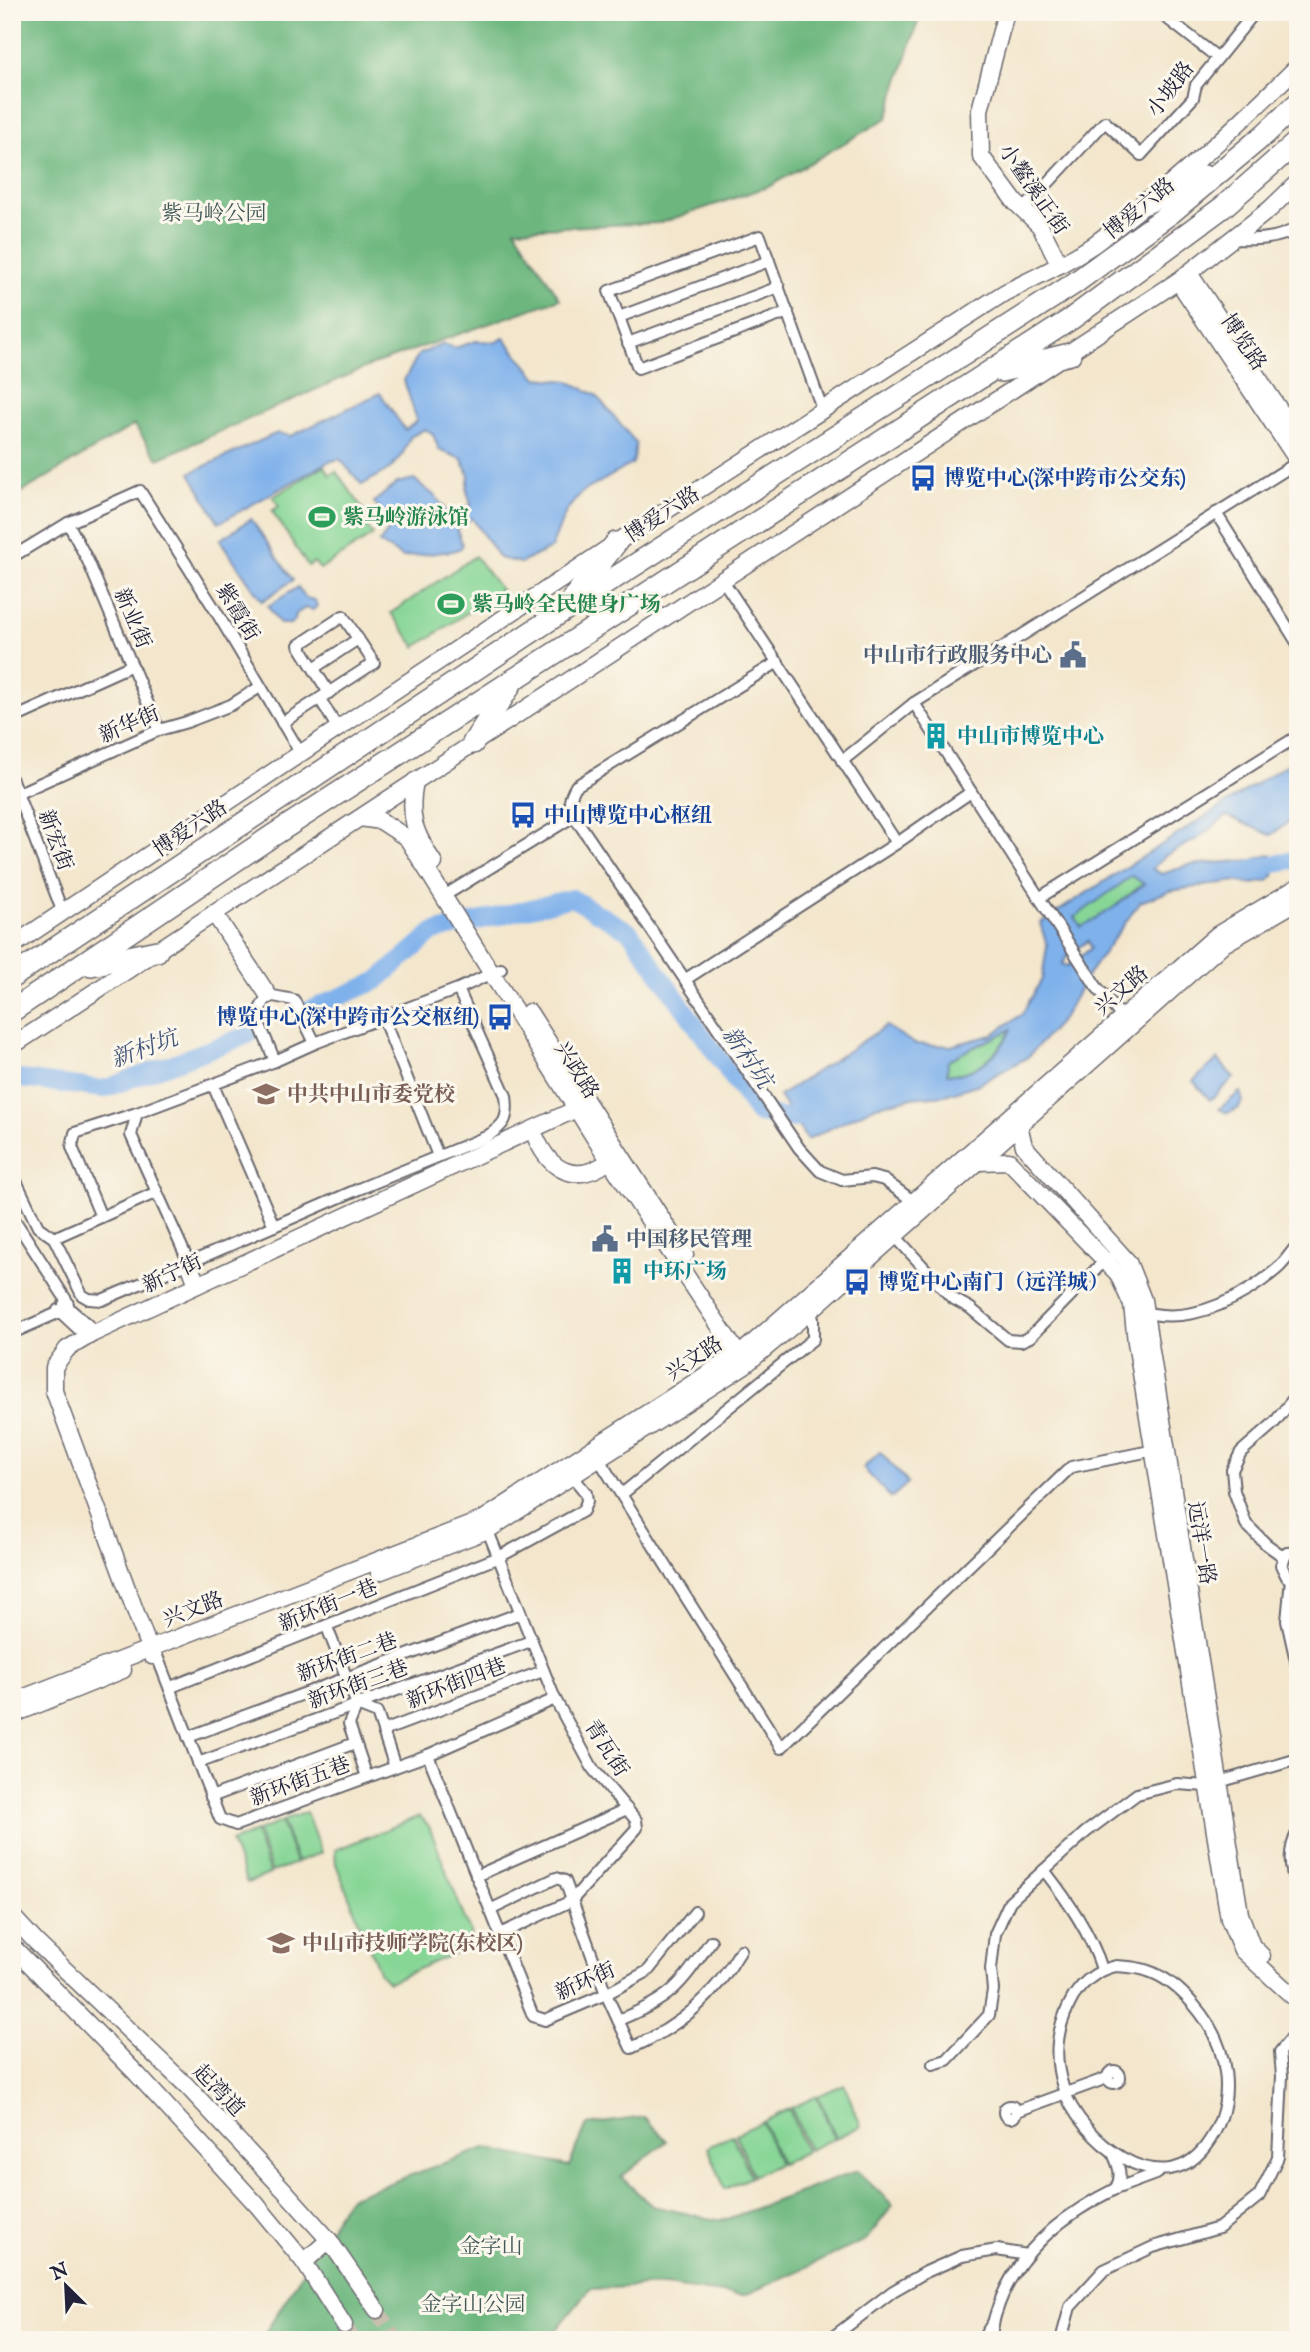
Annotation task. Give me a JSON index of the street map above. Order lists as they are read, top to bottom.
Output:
{
  "streets": {
    "highway": ["博爱六路"],
    "street": [
      "小坡路",
      "小鳌溪正街",
      "博览路",
      "紫霞街",
      "新业街",
      "新华街",
      "新宏街",
      "兴文路",
      "兴政路",
      "新宁街",
      "远洋一路",
      "新环街一巷",
      "新环街二巷",
      "新环街四巷",
      "新环街三巷",
      "青瓦街",
      "新环街五巷",
      "新环街",
      "起湾道"
    ]
  },
  "crossings": [
    ["小坡路", "小鳌溪正街"],
    ["小鳌溪正街", "博爱六路"],
    ["博爱六路", "紫霞街"],
    ["博爱六路", "新宏街"],
    ["紫霞街", "新业街"],
    ["紫霞街", "新华街"],
    ["新业街", "新华街"],
    ["新华街", "新宏街"],
    ["兴文路", "兴政路"],
    ["兴文路", "新宁街"],
    ["兴文路", "远洋一路"],
    ["兴文路", "新环街一巷"],
    ["兴文路", "青瓦街"],
    ["兴文路", "新环街五巷"],
    ["兴政路", "新宁街"],
    ["新宁街", "新环街五巷"],
    ["新环街一巷", "青瓦街"],
    ["新环街一巷", "新环街五巷"],
    ["新环街二巷", "青瓦街"],
    ["新环街二巷", "新环街五巷"],
    ["新环街四巷", "青瓦街"],
    ["新环街三巷", "青瓦街"],
    ["新环街三巷", "新环街五巷"],
    ["青瓦街", "新环街五巷"],
    ["青瓦街", "新环街"],
    ["新环街五巷", "新环街"]
  ],
  "water": ["新村坑"],
  "parks": ["紫马岭公园", "金字山", "金字山公园"],
  "places": {
    "bus stop": [
      "博览中心(深中跨市公交东)",
      "中山博览中心枢纽",
      "博览中心(深中跨市公交枢纽)",
      "博览中心南门（远洋城）"
    ],
    "sports": ["紫马岭游泳馆", "紫马岭全民健身广场"],
    "public building": ["中山市行政服务中心", "中国移民管理"],
    "building": ["中山市博览中心", "中环广场"],
    "school or university": ["中共中山市委党校", "中山市技师学院(东校区)"]
  },
  "north": "top left"
}
